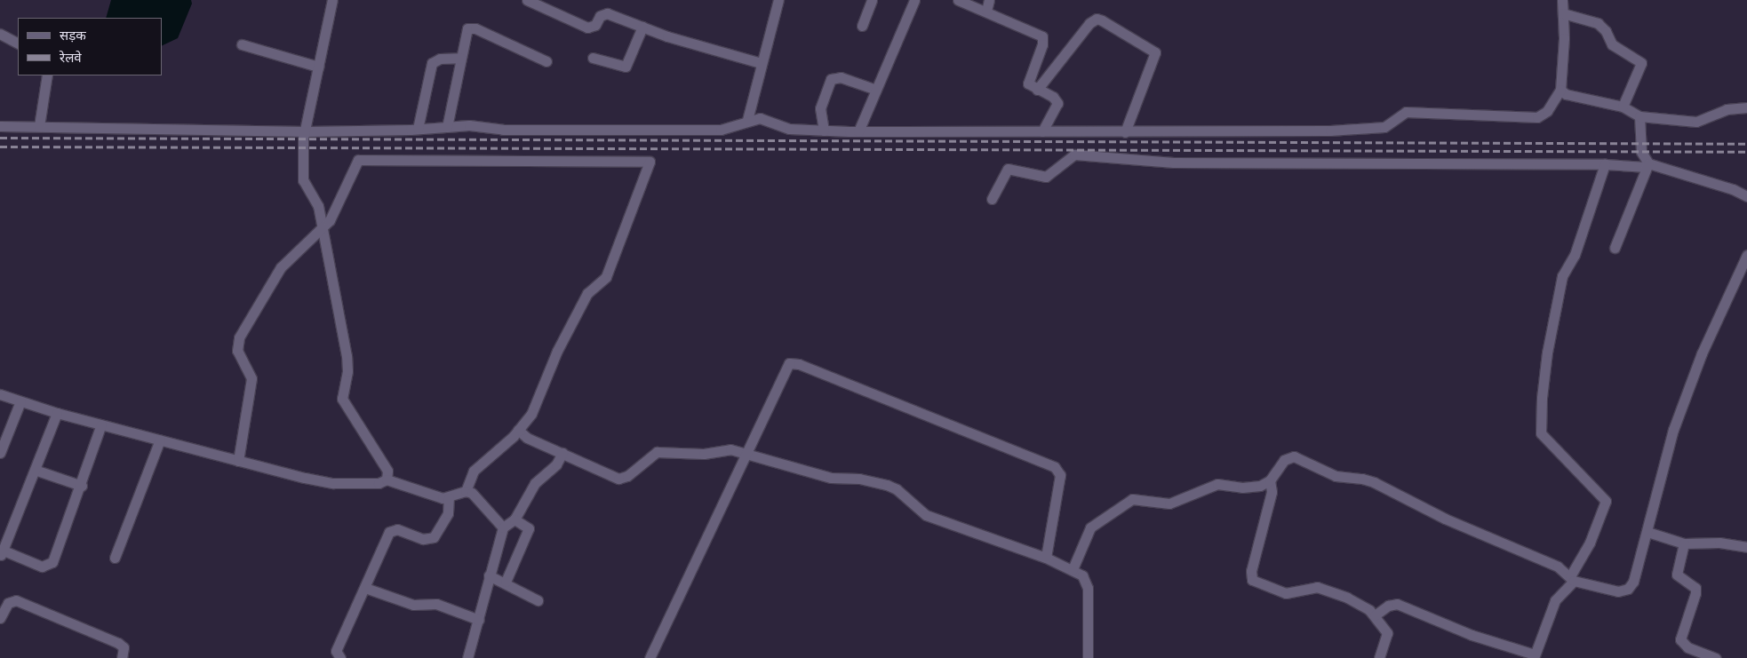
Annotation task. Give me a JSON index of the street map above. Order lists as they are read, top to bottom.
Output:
{
  "legend": ["सड़क", "रेलवे"]
}
